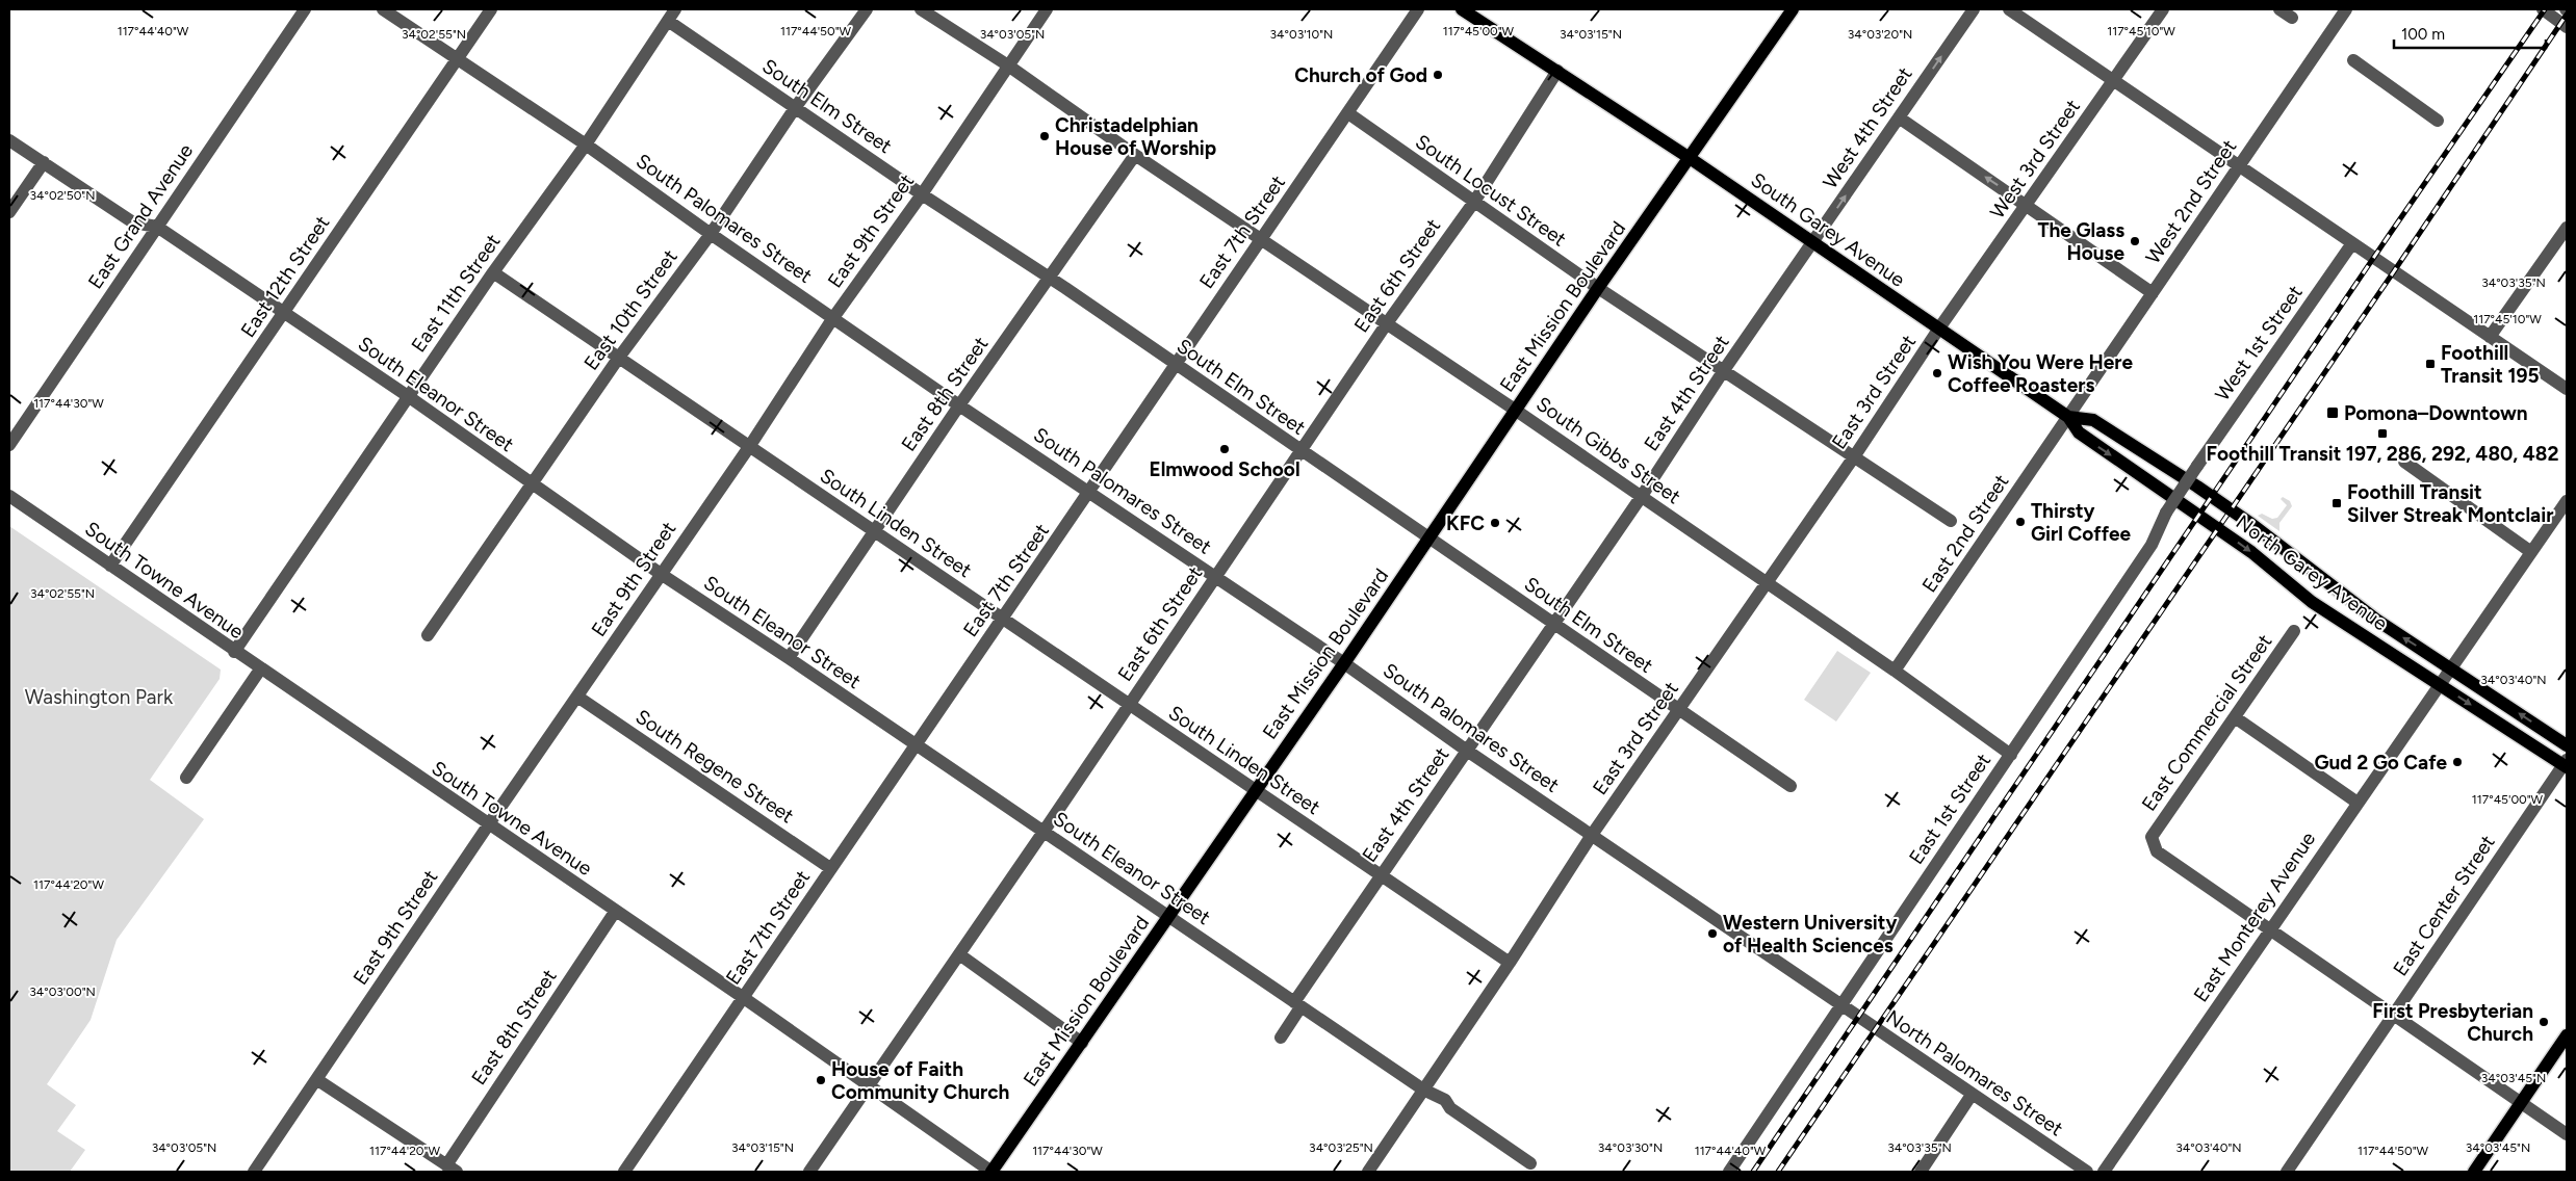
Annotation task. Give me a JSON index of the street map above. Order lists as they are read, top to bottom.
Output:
{
  "streets": {
    "main road": ["South Garey Avenue", "East Mission Boulevard", "North Garey Avenue"],
    "street": [
      "South Elm Street",
      "West 4th Street",
      "West 3rd Street",
      "South Locust Street",
      "West 2nd Street",
      "East Grand Avenue",
      "South Palomares Street",
      "East 9th Street",
      "East 7th Street",
      "East 6th Street",
      "East 12th Street",
      "East 11th Street",
      "East 10th Street",
      "West 1st Street",
      "East 3rd Street",
      "East 4th Street",
      "South Eleanor Street",
      "East 8th Street",
      "South Gibbs Street",
      "South Linden Street",
      "East 2nd Street",
      "South Towne Avenue",
      "East Commercial Street",
      "South Regene Street",
      "East 1st Street",
      "East Center Street",
      "East Monterey Avenue",
      "North Palomares Street"
    ]
  },
  "crossings": [
    ["South Elm Street", "East 9th Street"],
    ["South Elm Street", "East 7th Street"],
    ["South Elm Street", "East 6th Street"],
    ["South Elm Street", "East 11th Street"],
    ["South Elm Street", "East Mission Boulevard"],
    ["South Elm Street", "East 10th Street"],
    ["South Elm Street", "East 3rd Street"],
    ["South Elm Street", "East 4th Street"],
    ["South Elm Street", "East 8th Street"],
    ["West 4th Street", "South Garey Avenue"],
    ["West 4th Street", "East 4th Street"],
    ["West 3rd Street", "South Garey Avenue"],
    ["West 3rd Street", "East 3rd Street"],
    ["South Locust Street", "East 7th Street"],
    ["South Locust Street", "East 6th Street"],
    ["South Locust Street", "East Mission Boulevard"],
    ["South Locust Street", "East 3rd Street"],
    ["South Locust Street", "East 4th Street"],
    ["West 2nd Street", "South Garey Avenue"],
    ["West 2nd Street", "East 2nd Street"],
    ["West 2nd Street", "North Garey Avenue"],
    ["East Grand Avenue", "South Eleanor Street"],
    ["South Palomares Street", "East 9th Street"],
    ["South Palomares Street", "East 7th Street"],
    ["South Palomares Street", "East 6th Street"],
    ["South Palomares Street", "East 12th Street"],
    ["South Palomares Street", "East 11th Street"],
    ["South Palomares Street", "East Mission Boulevard"],
    ["South Palomares Street", "East 10th Street"],
    ["South Palomares Street", "East 3rd Street"],
    ["South Palomares Street", "East 4th Street"],
    ["South Palomares Street", "East 8th Street"],
    ["South Palomares Street", "East 1st Street"],
    ["South Palomares Street", "North Palomares Street"],
    ["South Garey Avenue", "East 6th Street"],
    ["South Garey Avenue", "East Mission Boulevard"],
    ["South Garey Avenue", "East 3rd Street"],
    ["South Garey Avenue", "East 4th Street"],
    ["South Garey Avenue", "East 2nd Street"],
    ["South Garey Avenue", "North Garey Avenue"],
    ["East 9th Street", "South Eleanor Street"],
    ["East 9th Street", "South Gibbs Street"],
    ["East 9th Street", "South Linden Street"],
    ["East 9th Street", "South Towne Avenue"],
    ["East 9th Street", "South Regene Street"],
    ["East 7th Street", "South Eleanor Street"],
    ["East 7th Street", "South Gibbs Street"],
    ["East 7th Street", "South Linden Street"],
    ["East 7th Street", "South Towne Avenue"],
    ["East 7th Street", "South Regene Street"],
    ["East 6th Street", "South Eleanor Street"],
    ["East 6th Street", "South Gibbs Street"],
    ["East 6th Street", "South Linden Street"],
    ["East 6th Street", "South Towne Avenue"],
    ["East 12th Street", "South Eleanor Street"],
    ["East 12th Street", "South Towne Avenue"],
    ["East 11th Street", "South Eleanor Street"],
    ["East 11th Street", "South Linden Street"],
    ["East 11th Street", "South Towne Avenue"],
    ["East Mission Boulevard", "South Eleanor Street"],
    ["East Mission Boulevard", "South Gibbs Street"],
    ["East Mission Boulevard", "South Linden Street"],
    ["East Mission Boulevard", "South Towne Avenue"],
    ["East 10th Street", "South Eleanor Street"],
    ["East 10th Street", "South Linden Street"],
    ["West 1st Street", "East 1st Street"],
    ["East 3rd Street", "South Eleanor Street"],
    ["East 3rd Street", "South Gibbs Street"],
    ["East 3rd Street", "South Linden Street"],
    ["East 4th Street", "South Eleanor Street"],
    ["East 4th Street", "South Gibbs Street"],
    ["East 4th Street", "South Linden Street"],
    ["South Eleanor Street", "East 8th Street"],
    ["East 8th Street", "South Gibbs Street"],
    ["East 8th Street", "South Linden Street"],
    ["East 8th Street", "South Towne Avenue"],
    ["South Gibbs Street", "East 2nd Street"],
    ["South Gibbs Street", "East 1st Street"],
    ["East 2nd Street", "North Garey Avenue"],
    ["North Garey Avenue", "East Center Street"],
    ["North Garey Avenue", "East Monterey Avenue"],
    ["East Commercial Street", "East Monterey Avenue"],
    ["East 1st Street", "North Palomares Street"]
  ],
  "one_way": ["West 4th Street"],
  "parks": ["Washington Park"],
  "places": {
    "other": [
      "Church of God",
      "Christadelphian House of Worship",
      "The Glass House",
      "Wish You Were Here Coffee Roasters",
      "Elmwood School",
      "Thirsty Girl Coffee",
      "KFC",
      "Gud 2 Go Cafe",
      "Western University of Health Sciences",
      "First Presbyterian Church",
      "House of Faith Community Church"
    ],
    "transit": [
      "Foothill Transit 195",
      "Pomona–Downtown",
      "Foothill Transit 197, 286, 292, 480, 482",
      "Foothill Transit Silver Streak Montclair"
    ]
  },
  "scale_bar": "100 m",
  "coordinates": [
    "117°44'40\"W",
    "117°44'50\"W",
    "117°45'00\"W",
    "117°45'10\"W",
    "34°03'05\"N",
    "34°03'10\"N",
    "34°03'15\"N",
    "34°03'20\"N",
    "34°02'55\"N",
    "34°02'50\"N",
    "34°03'35\"N",
    "117°44'30\"W",
    "34°03'40\"N",
    "117°44'20\"W",
    "34°03'00\"N",
    "34°03'45\"N",
    "34°03'25\"N",
    "34°03'30\"N"
  ]
}
